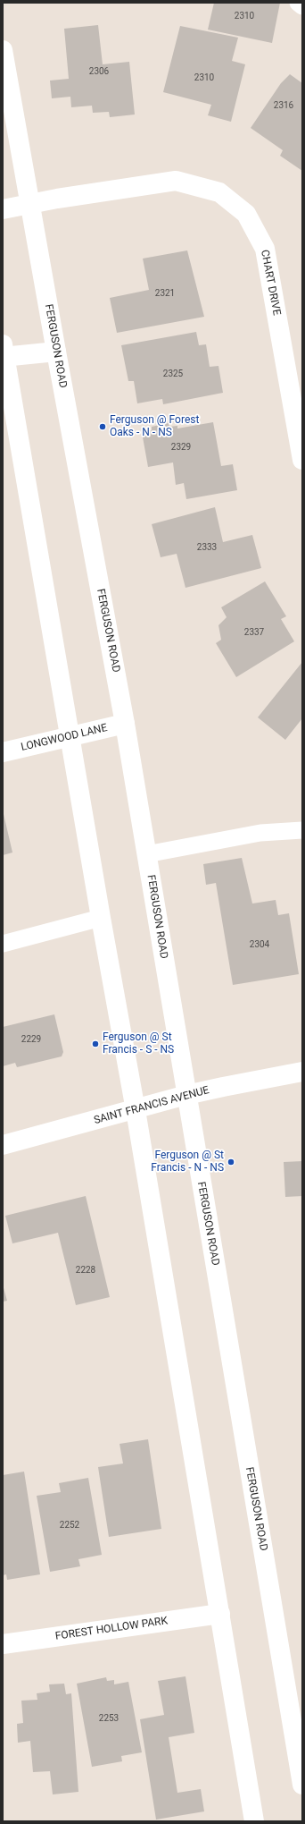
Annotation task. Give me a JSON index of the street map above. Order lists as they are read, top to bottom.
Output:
{
  "streets": {
    "main road": [
      "CHART DRIVE",
      "FERGUSON ROAD",
      "LONGWOOD LANE",
      "SAINT FRANCIS AVENUE",
      "FOREST HOLLOW PARK"
    ]
  },
  "crossings": [
    ["CHART DRIVE", "FERGUSON ROAD"],
    ["FERGUSON ROAD", "LONGWOOD LANE"],
    ["FERGUSON ROAD", "SAINT FRANCIS AVENUE"]
  ],
  "places": ["Ferguson @ Forest Oaks - N - NS", "Ferguson @ St Francis - S - NS", "Ferguson @ St Francis - N - NS"],
  "house_numbers": [
    "2310",
    "2306",
    "2310",
    "2316",
    "2321",
    "2325",
    "2329",
    "2333",
    "2337",
    "2304",
    "2229",
    "2228",
    "2252",
    "2253"
  ]
}
